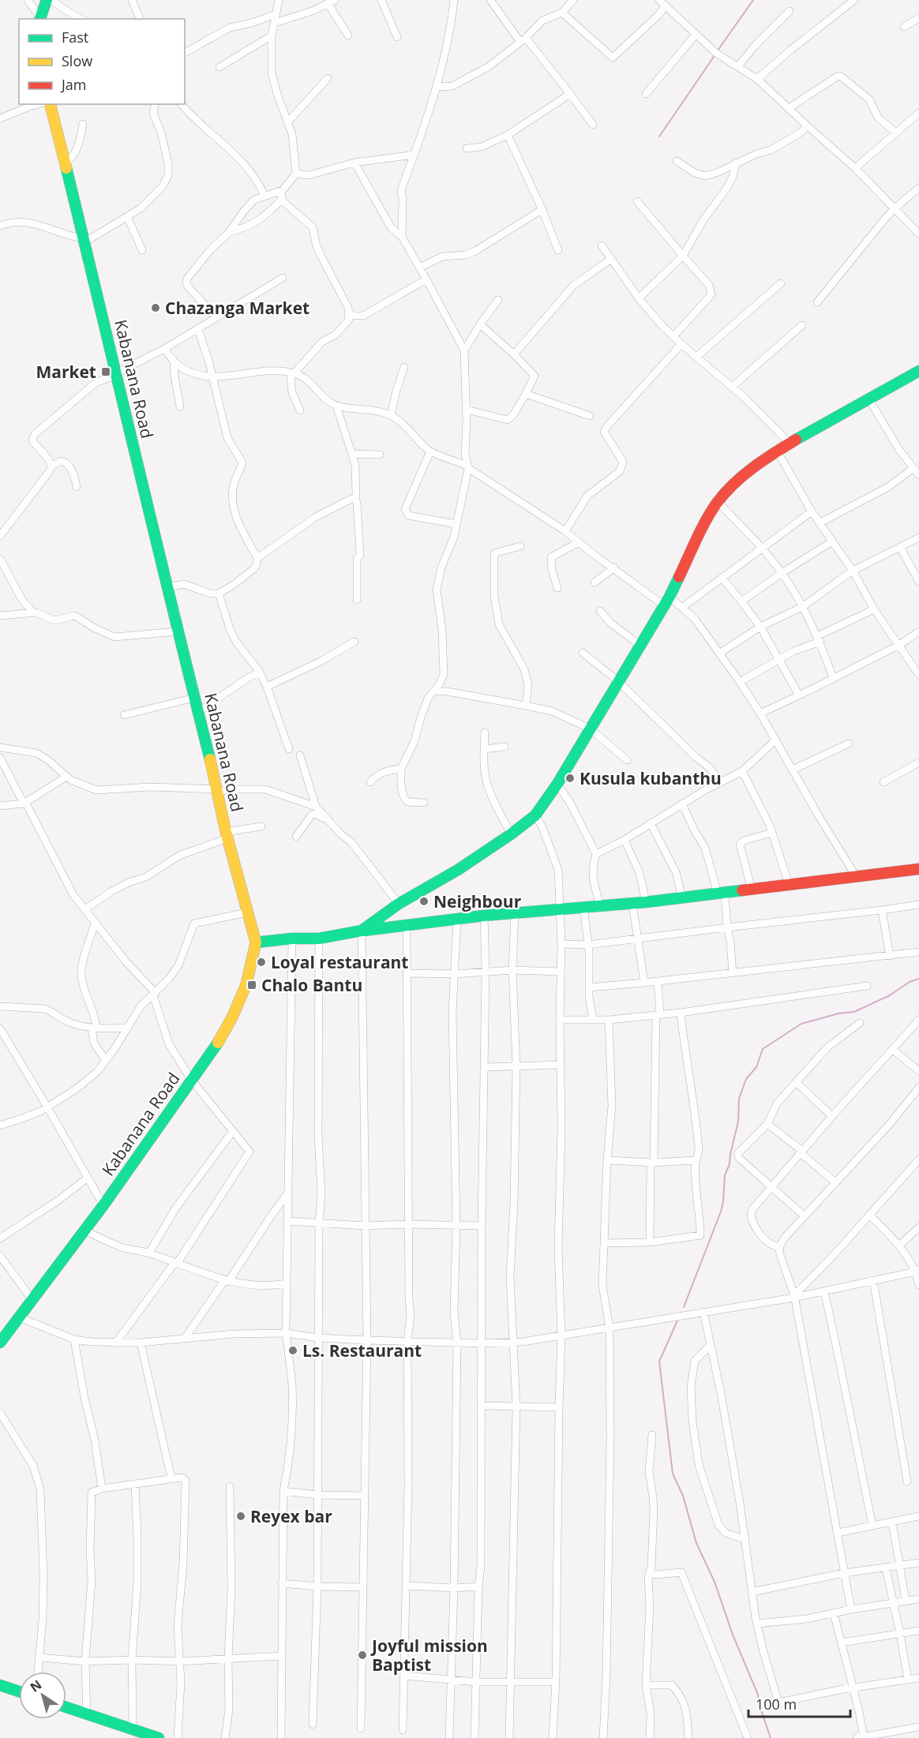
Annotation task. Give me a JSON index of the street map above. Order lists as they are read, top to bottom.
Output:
{
  "streets": {
    "street": ["Kabanana Road"]
  },
  "places": {
    "other": [
      "Chazanga Market",
      "Kusula kubanthu",
      "Neighbour",
      "Loyal restaurant",
      "Ls. Restaurant",
      "Reyex bar",
      "Joyful mission Baptist"
    ],
    "transit": ["Market", "Chalo Bantu"]
  },
  "legend": ["Fast", "Slow", "Jam"],
  "scale_bar": "100 m",
  "north": "top left"
}
